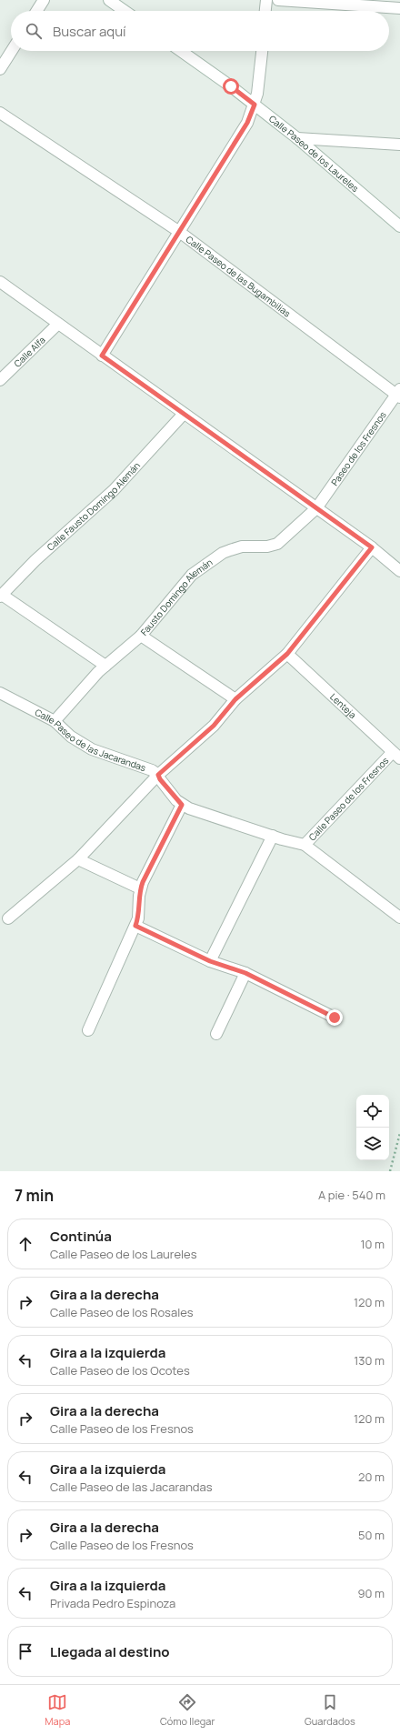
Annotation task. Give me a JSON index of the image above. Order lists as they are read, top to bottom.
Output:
{
  "streets": {
    "street": [
      "Calle Paseo de los Laureles",
      "Calle Paseo de las Bugambilias",
      "Calle Alfa",
      "Paseo de los Fresnos",
      "Calle Fausto Domingo Alemán",
      "Fausto Domingo Alemán",
      "Lenteja",
      "Calle Paseo de las Jacarandas",
      "Calle Paseo de los Fresnos"
    ]
  },
  "crossings": [
    ["Calle Paseo de las Bugambilias", "Paseo de los Fresnos"],
    ["Paseo de los Fresnos", "Fausto Domingo Alemán"],
    ["Fausto Domingo Alemán", "Calle Paseo de las Jacarandas"],
    ["Lenteja", "Calle Paseo de los Fresnos"]
  ],
  "page": {
    "search": "Buscar aquí",
    "heading": ["7 min", "A pie · 540 m"],
    "list": [
      ["Continúa", "Calle Paseo de los Laureles", "10 m"],
      ["Gira a la derecha", "Calle Paseo de los Rosales", "120 m"],
      ["Gira a la izquierda", "Calle Paseo de los Ocotes", "130 m"],
      ["Gira a la derecha", "Calle Paseo de los Fresnos", "120 m"],
      ["Gira a la izquierda", "Calle Paseo de las Jacarandas", "20 m"],
      ["Gira a la derecha", "Calle Paseo de los Fresnos", "50 m"],
      ["Gira a la izquierda", "Privada Pedro Espinoza", "90 m"],
      "Llegada al destino"
    ],
    "nav": ["Mapa", "Cómo llegar", "Guardados"]
  }
}
